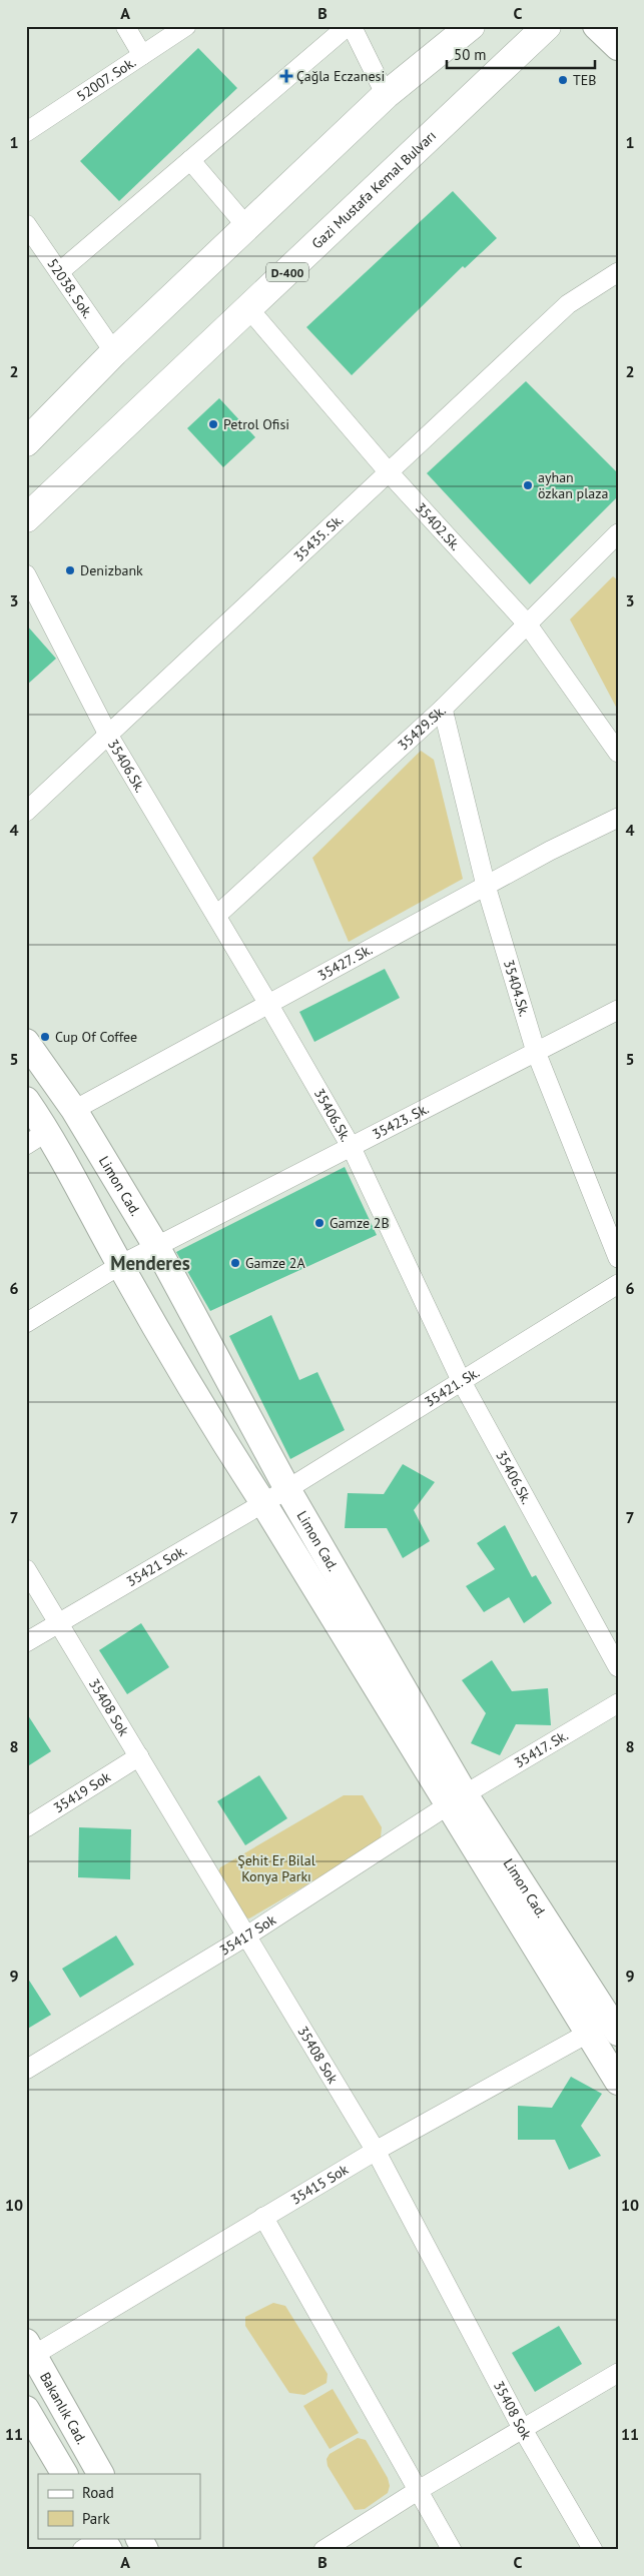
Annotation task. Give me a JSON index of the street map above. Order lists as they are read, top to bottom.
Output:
{
  "streets": {
    "highway": ["Gazi Mustafa Kemal Bulvarı", "D-400"],
    "street": [
      "52007. Sok.",
      "52038. Sok.",
      "35402.Sk.",
      "35435. Sk.",
      "35429.Sk.",
      "35406.Sk.",
      "35427. Sk.",
      "35404.Sk.",
      "35423. Sk.",
      "Limon Cad.",
      "35421. Sk.",
      "35421 Sok.",
      "35408 Sok",
      "35417. Sk.",
      "35419 Sok",
      "35417 Sok",
      "35415 Sok",
      "Bakanlık Cad."
    ]
  },
  "crossings": [
    ["Gazi Mustafa Kemal Bulvarı", "35402.Sk."],
    ["35402.Sk.", "35435. Sk."],
    ["35402.Sk.", "35429.Sk."],
    ["35435. Sk.", "35406.Sk."],
    ["35429.Sk.", "35406.Sk."],
    ["35429.Sk.", "35404.Sk."],
    ["35406.Sk.", "35427. Sk."],
    ["35406.Sk.", "35423. Sk."],
    ["35406.Sk.", "35421. Sk."],
    ["35427. Sk.", "35404.Sk."],
    ["35427. Sk.", "Limon Cad."],
    ["35404.Sk.", "35423. Sk."],
    ["35423. Sk.", "Limon Cad."],
    ["Limon Cad.", "35421. Sk."],
    ["Limon Cad.", "35421 Sok."],
    ["Limon Cad.", "35417. Sk."],
    ["Limon Cad.", "35417 Sok"],
    ["Limon Cad.", "35415 Sok"],
    ["35421. Sk.", "35421 Sok."],
    ["35421 Sok.", "35408 Sok"],
    ["35408 Sok", "35419 Sok"],
    ["35408 Sok", "35417 Sok"],
    ["35408 Sok", "35415 Sok"],
    ["35417. Sk.", "35417 Sok"],
    ["35415 Sok", "Bakanlık Cad."]
  ],
  "districts": ["Menderes"],
  "parks": ["Şehit Er Bilal Konya Parkı"],
  "places": {
    "health": ["Çağla Eczanesi"],
    "other": [
      "TEB",
      "Petrol Ofisi",
      "ayhan özkan plaza",
      "Denizbank",
      "Cup Of Coffee",
      "Gamze 2B",
      "Gamze 2A"
    ]
  },
  "legend": ["Road", "Park"],
  "scale_bar": "50 m",
  "grid": {
    "columns": ["A", "B", "C"],
    "rows": [
      "1",
      "2",
      "3",
      "4",
      "5",
      "6",
      "7",
      "8",
      "9",
      "10",
      "11"
    ]
  }
}
